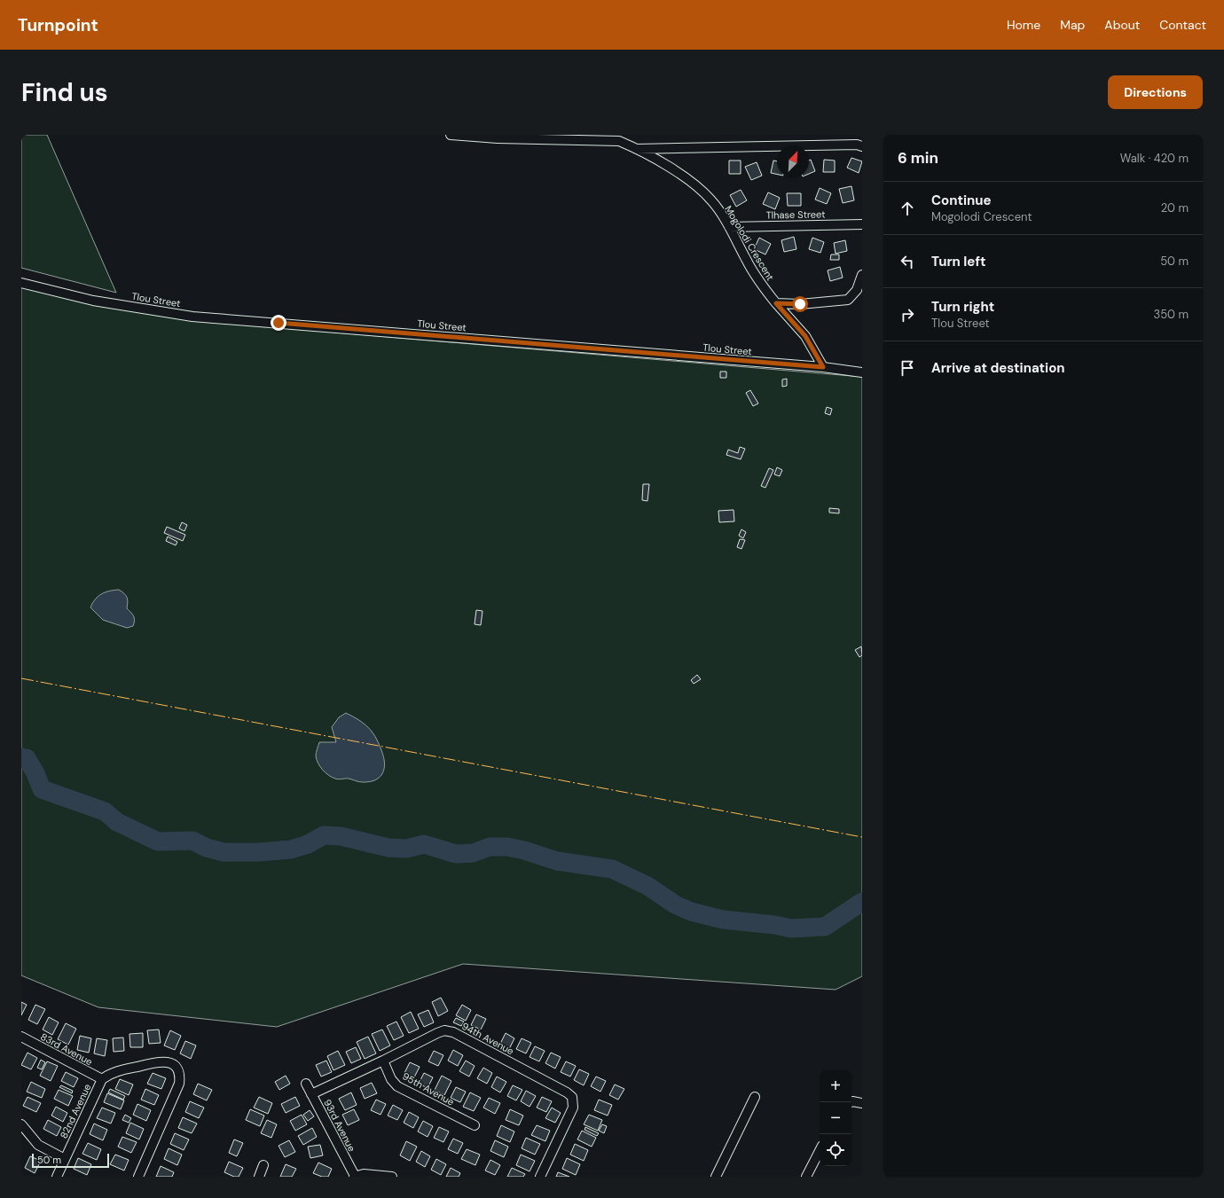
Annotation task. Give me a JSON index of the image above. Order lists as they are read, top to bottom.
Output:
{
  "streets": {
    "street": [
      "Tlhase Street",
      "Mogolodi Crescent",
      "Tlou Street",
      "94th Avenue",
      "83rd Avenue",
      "95th Avenue",
      "82nd Avenue",
      "93rd Avenue"
    ]
  },
  "crossings": [
    ["Tlhase Street", "Mogolodi Crescent"],
    ["Mogolodi Crescent", "Tlou Street"],
    ["94th Avenue", "95th Avenue"],
    ["94th Avenue", "93rd Avenue"],
    ["83rd Avenue", "82nd Avenue"]
  ],
  "scale_bar": "50 m",
  "north": "top right",
  "page": {
    "header": "Turnpoint",
    "nav": [
      "Home",
      "Map",
      "About",
      "Contact"
    ],
    "buttons": "Directions",
    "title": "Find us",
    "heading": ["6 min", "Walk · 420 m"],
    "list": [
      ["Continue", "Mogolodi Crescent", "20 m"],
      ["Turn left", "50 m"],
      ["Turn right", "Tlou Street", "350 m"],
      "Arrive at destination"
    ],
    "map_buttons": ["+", "−"],
    "scale": "50 m"
  }
}
